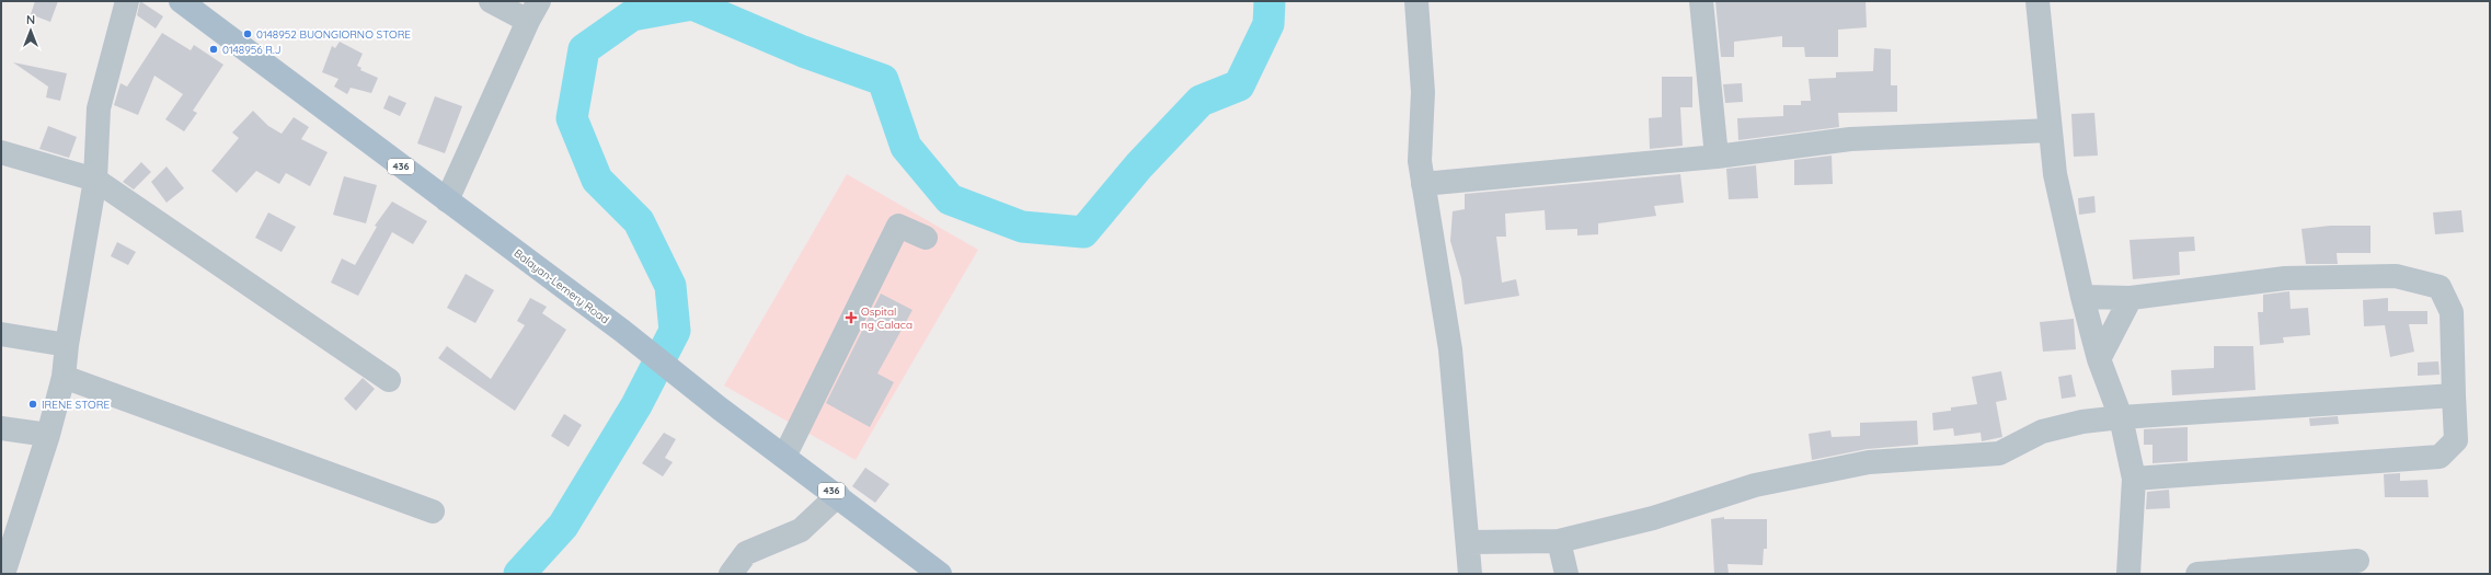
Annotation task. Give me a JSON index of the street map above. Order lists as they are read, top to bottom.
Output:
{
  "streets": {
    "main road": ["436", "Balayan-Lemery Road"]
  },
  "places": {
    "other": ["0148952 BUONGIORNO STORE", "0148956 R.J", "IRENE STORE"],
    "health": ["Ospital ng Calaca"]
  },
  "north": "top"
}
